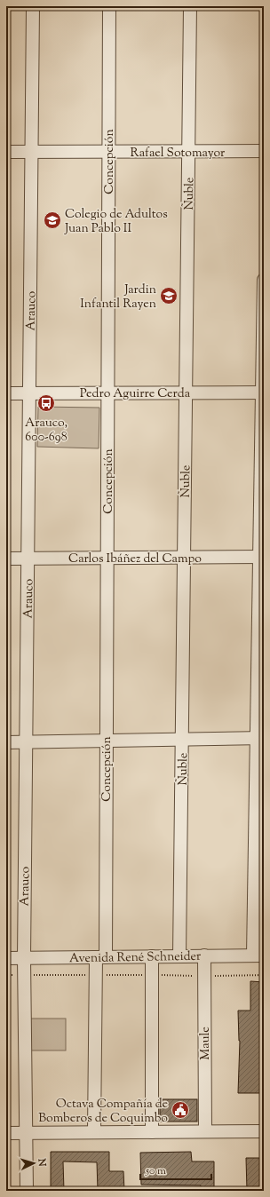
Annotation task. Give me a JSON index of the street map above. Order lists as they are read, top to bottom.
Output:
{
  "streets": {
    "street": [
      "Rafael Sotomayor",
      "Concepción",
      "Ñuble",
      "Arauco",
      "Pedro Aguirre Cerda",
      "Carlos Ibáñez del Campo",
      "Avenida René Schneider",
      "Maule"
    ]
  },
  "crossings": [
    ["Rafael Sotomayor", "Concepción"],
    ["Rafael Sotomayor", "Ñuble"],
    ["Rafael Sotomayor", "Arauco"],
    ["Concepción", "Pedro Aguirre Cerda"],
    ["Concepción", "Carlos Ibáñez del Campo"],
    ["Concepción", "Avenida René Schneider"],
    ["Ñuble", "Pedro Aguirre Cerda"],
    ["Ñuble", "Carlos Ibáñez del Campo"],
    ["Ñuble", "Avenida René Schneider"],
    ["Arauco", "Pedro Aguirre Cerda"],
    ["Arauco", "Carlos Ibáñez del Campo"],
    ["Arauco", "Avenida René Schneider"],
    ["Avenida René Schneider", "Maule"]
  ],
  "places": {
    "school or university": ["Colegio de Adultos Juan Pablo II", "Jardin Infantil Rayen"],
    "bus stop": ["Arauco, 600-698"],
    "public building": ["Octava Compañía de Bomberos de Coquimbo"]
  },
  "scale_bar": "50 m",
  "north": "right"
}
